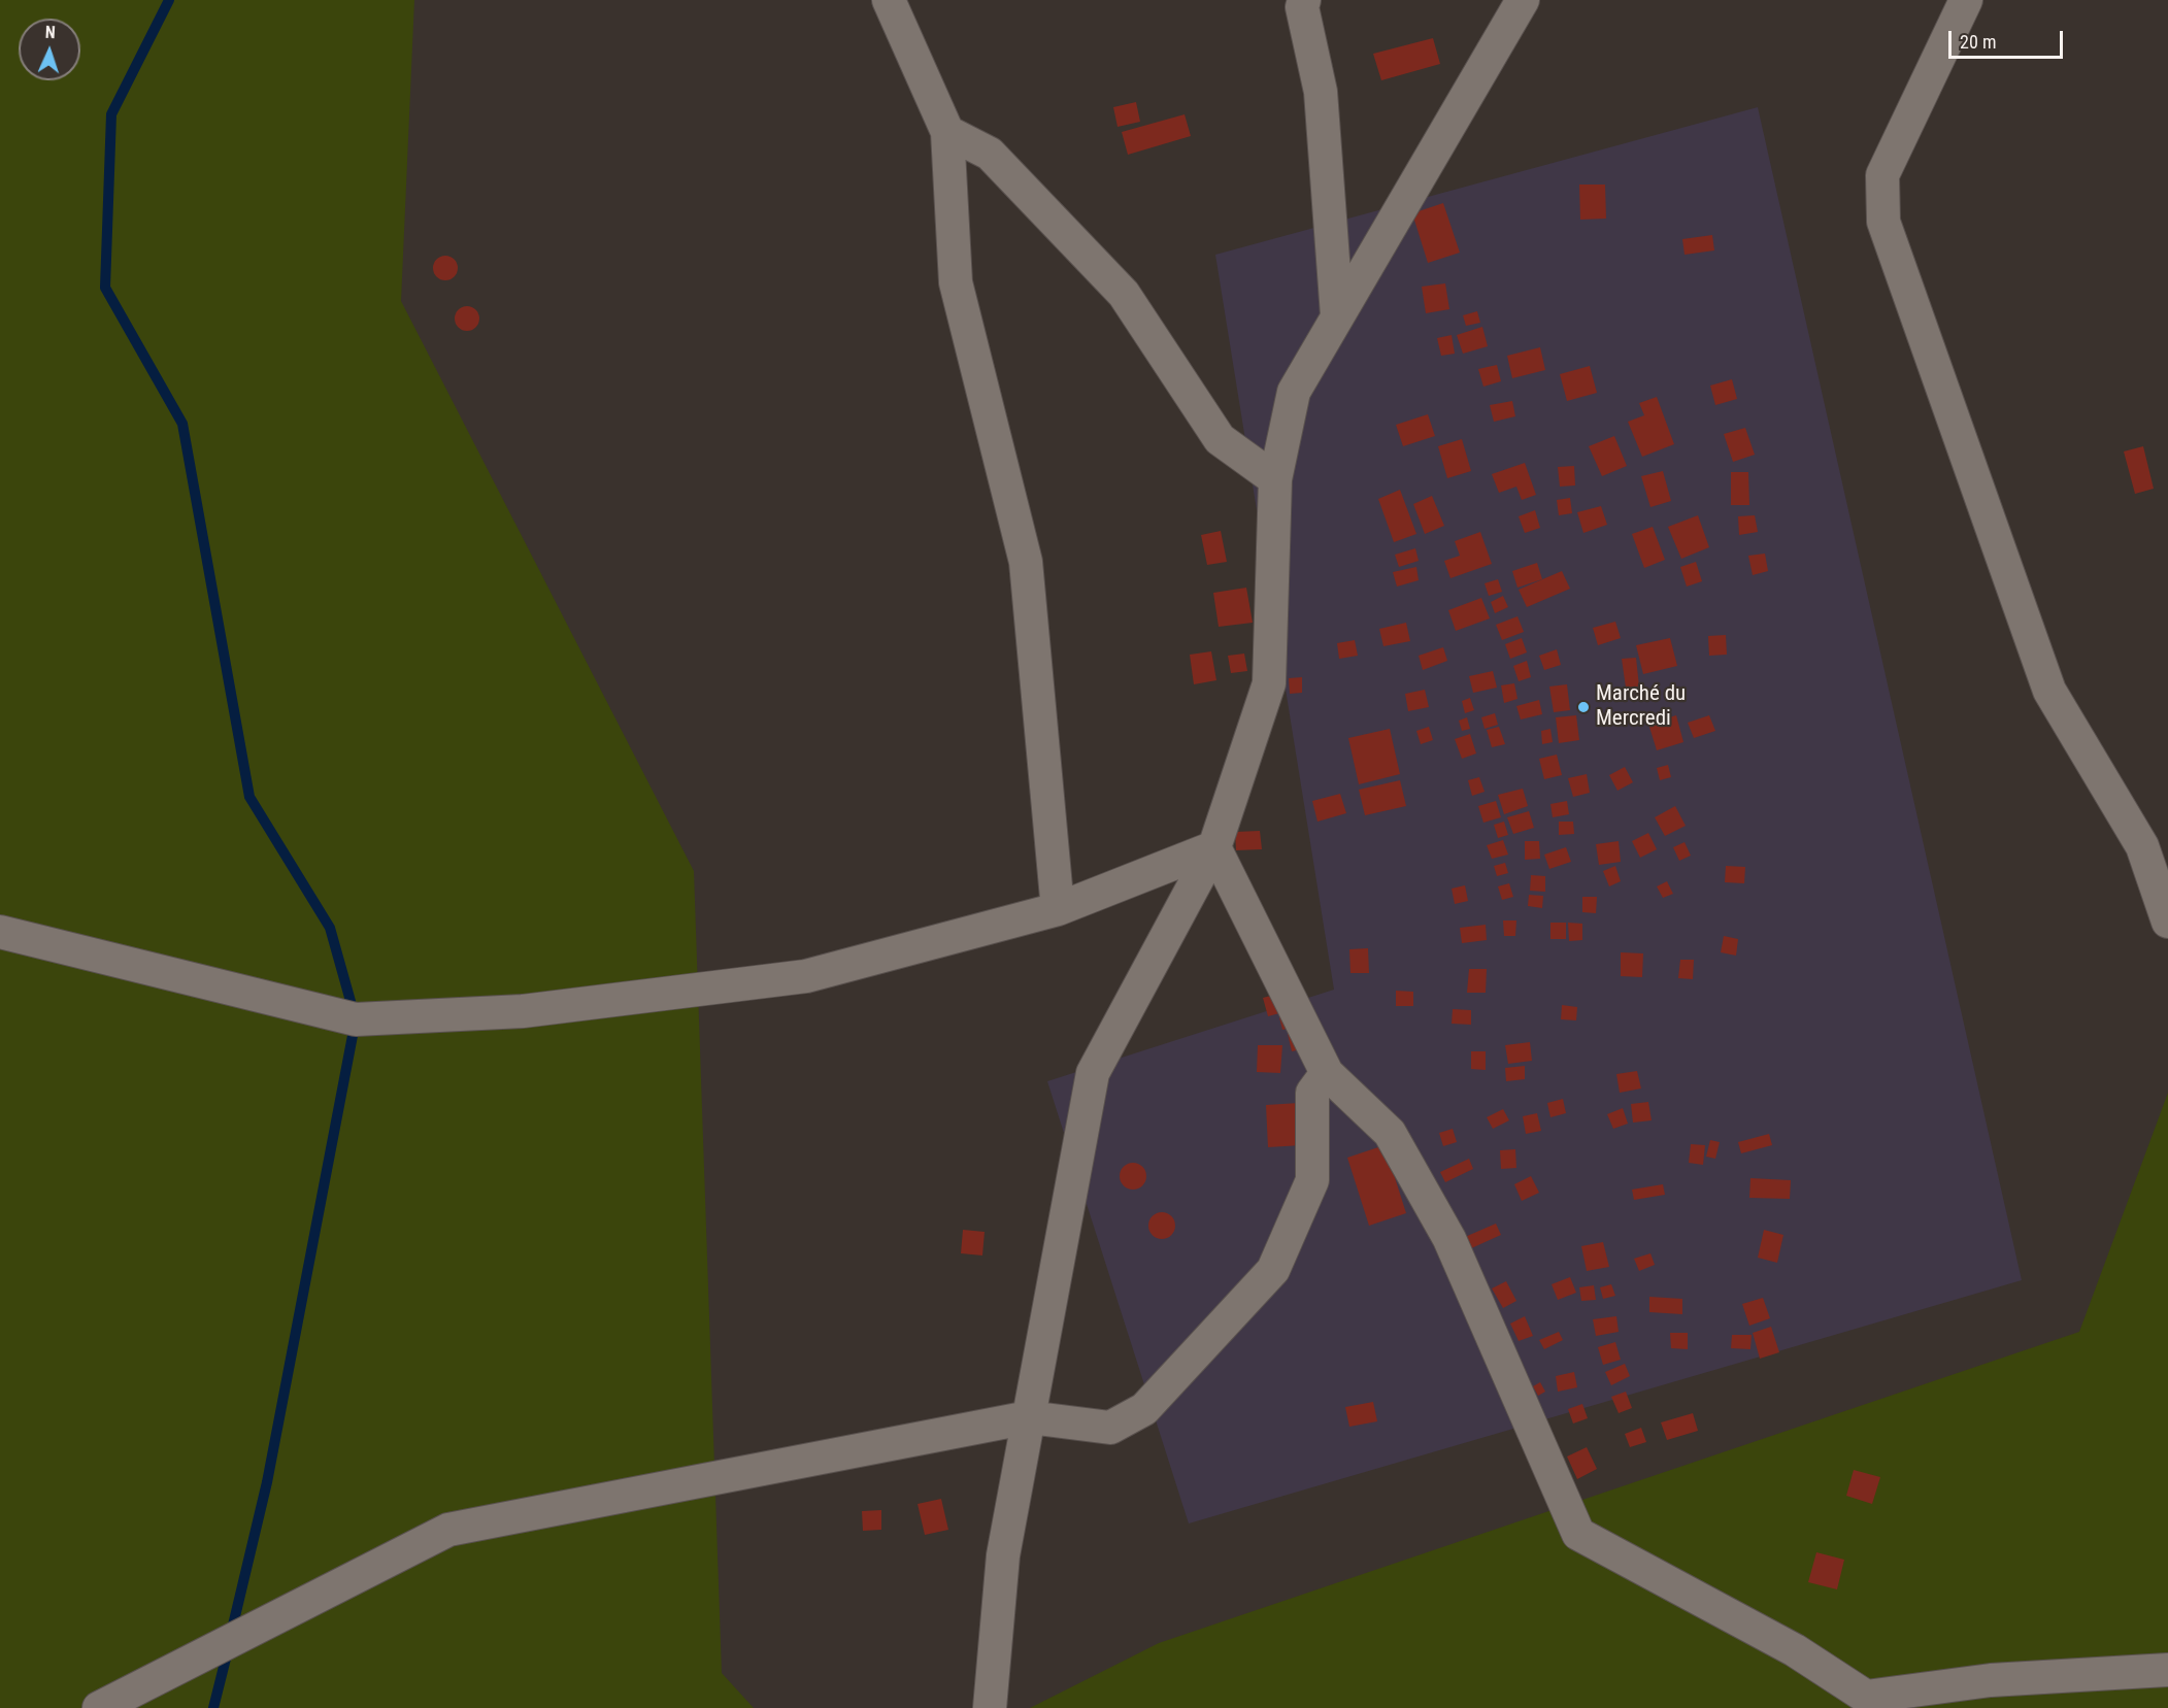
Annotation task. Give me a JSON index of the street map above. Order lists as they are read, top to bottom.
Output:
{
  "places": ["Marché du Mercredi"],
  "scale_bar": "20 m",
  "north": "top"
}
